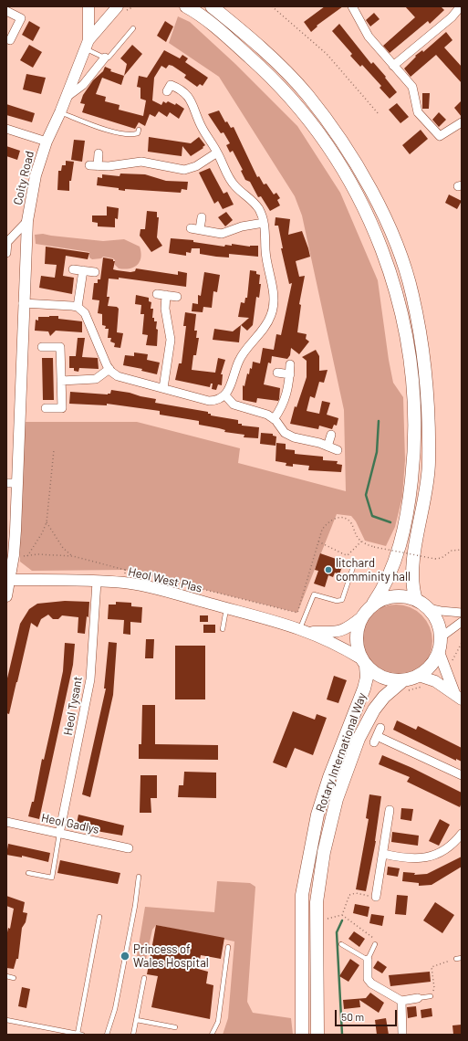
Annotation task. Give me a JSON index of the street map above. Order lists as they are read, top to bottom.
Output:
{
  "streets": {
    "main road": ["Coity Road", "Heol West Plas", "Rotary International Way"],
    "street": ["Heol Tysant", "Heol Gadlys"]
  },
  "crossings": [
    ["Coity Road", "Heol West Plas"],
    ["Heol West Plas", "Heol Tysant"],
    ["Heol West Plas", "Rotary International Way"],
    ["Heol Tysant", "Heol Gadlys"]
  ],
  "places": ["litchard comminity hall", "Princess of Wales Hospital"],
  "scale_bar": "50 m"
}
